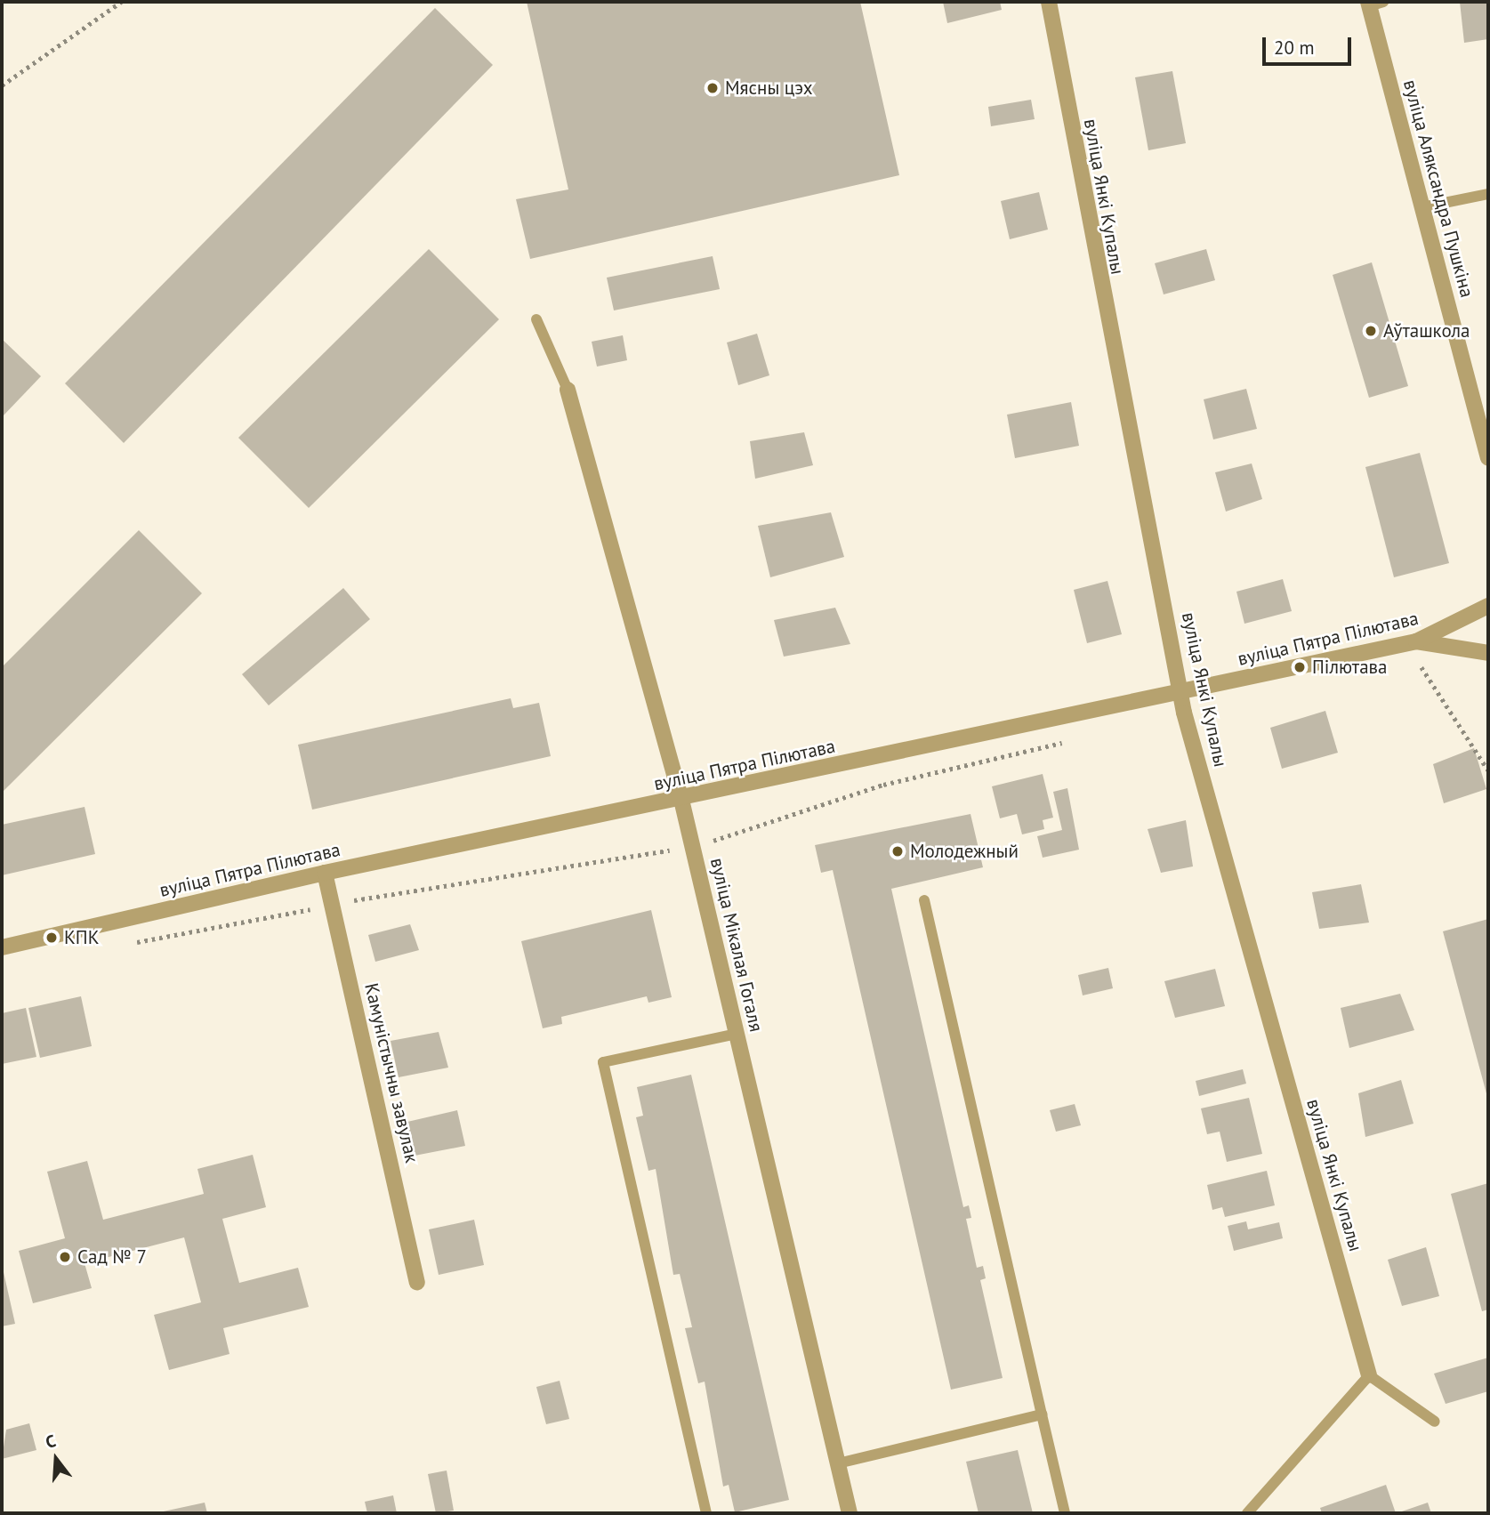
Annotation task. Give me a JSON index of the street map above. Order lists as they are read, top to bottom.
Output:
{
  "streets": {
    "street": [
      "вуліца Аляксандра Пушкіна",
      "вуліца Янкі Купалы",
      "вуліца Пятра Пілютава",
      "вуліца Мікалая Гогаля",
      "Камуністычны завулак"
    ]
  },
  "crossings": [
    ["вуліца Янкі Купалы", "вуліца Пятра Пілютава"],
    ["вуліца Пятра Пілютава", "вуліца Мікалая Гогаля"],
    ["вуліца Пятра Пілютава", "Камуністычны завулак"]
  ],
  "places": [
    "Мясны цэх",
    "Аўташкола",
    "Пілютава",
    "Молодежный",
    "КПК",
    "Сад № 7"
  ],
  "scale_bar": "20 m",
  "north": "top"
}
